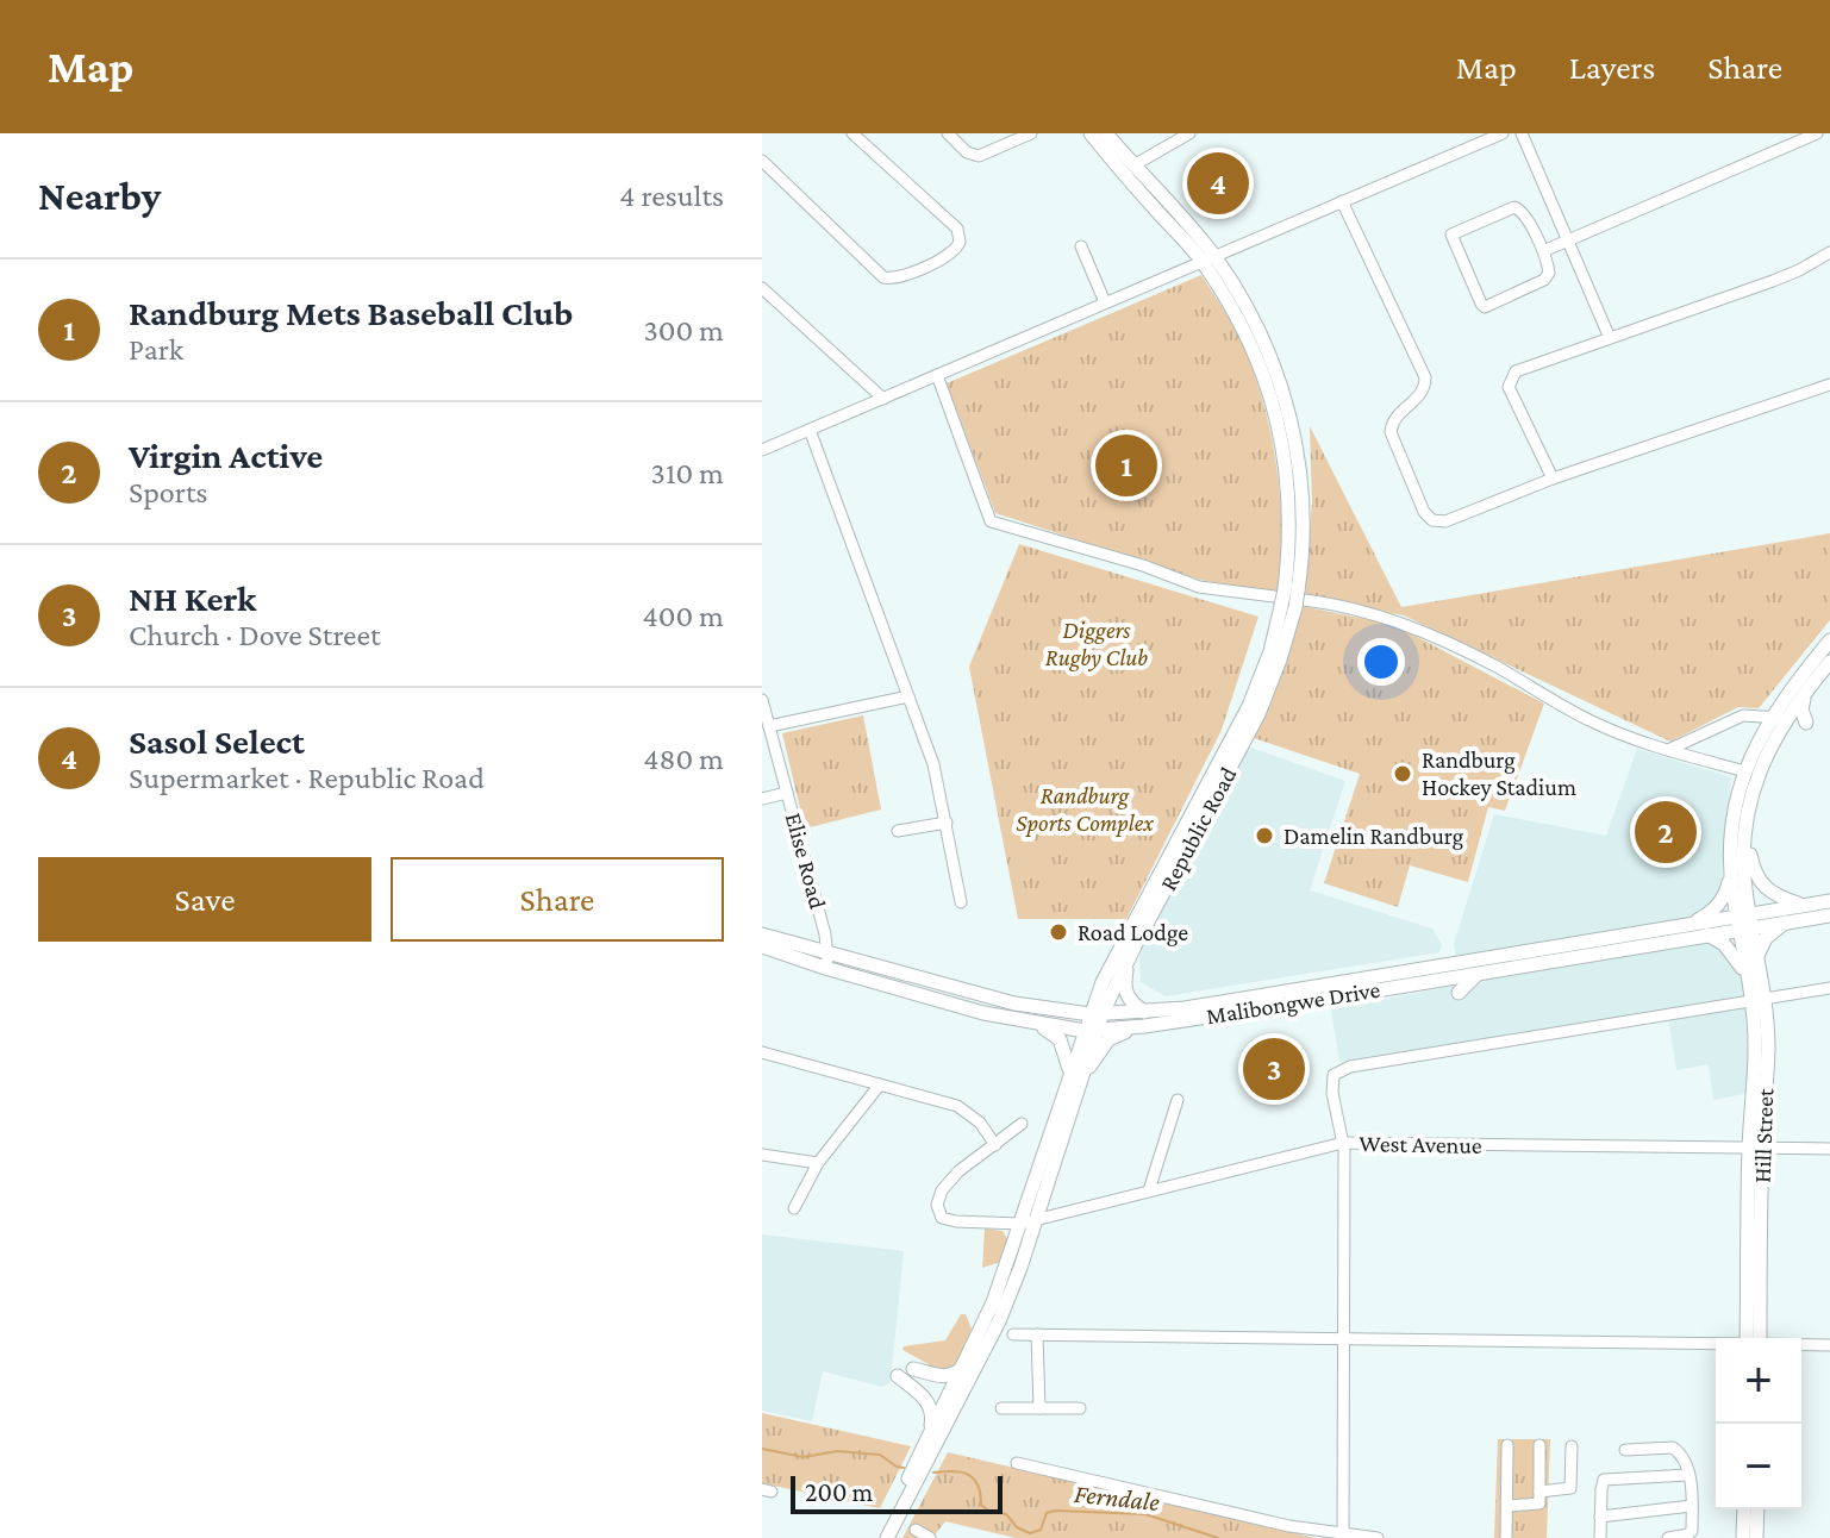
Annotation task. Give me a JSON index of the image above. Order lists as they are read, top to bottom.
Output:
{
  "streets": {
    "main road": ["Republic Road", "Malibongwe Drive", "Hill Street"],
    "street": ["Elise Road", "West Avenue"]
  },
  "crossings": [
    ["Republic Road", "Malibongwe Drive"],
    ["Republic Road", "West Avenue"],
    ["Elise Road", "Malibongwe Drive"],
    ["Malibongwe Drive", "Hill Street"],
    ["Hill Street", "West Avenue"]
  ],
  "water": ["Ferndale"],
  "parks": ["Diggers Rugby Club", "Randburg Sports Complex"],
  "places": ["Randburg Hockey Stadium", "Damelin Randburg", "Road Lodge"],
  "scale_bar": "200 m",
  "page": {
    "header": "Map",
    "nav": ["Map", "Layers", "Share"],
    "heading": ["Nearby", "4 results"],
    "pins": [
      "4",
      "1",
      "2",
      "3"
    ],
    "list": [
      {
        "mark": "1",
        "name": "Randburg Mets Baseball Club",
        "note": "Park",
        "value": "300 m"
      },
      {
        "mark": "2",
        "name": "Virgin Active",
        "note": "Sports",
        "value": "310 m"
      },
      {
        "mark": "3",
        "name": "NH Kerk",
        "note": "Church · Dove Street",
        "value": "400 m"
      },
      {
        "mark": "4",
        "name": "Sasol Select",
        "note": "Supermarket · Republic Road",
        "value": "480 m"
      }
    ],
    "buttons": ["Save", "Share"],
    "map_buttons": ["+", "−"],
    "scale": "200 m"
  }
}
